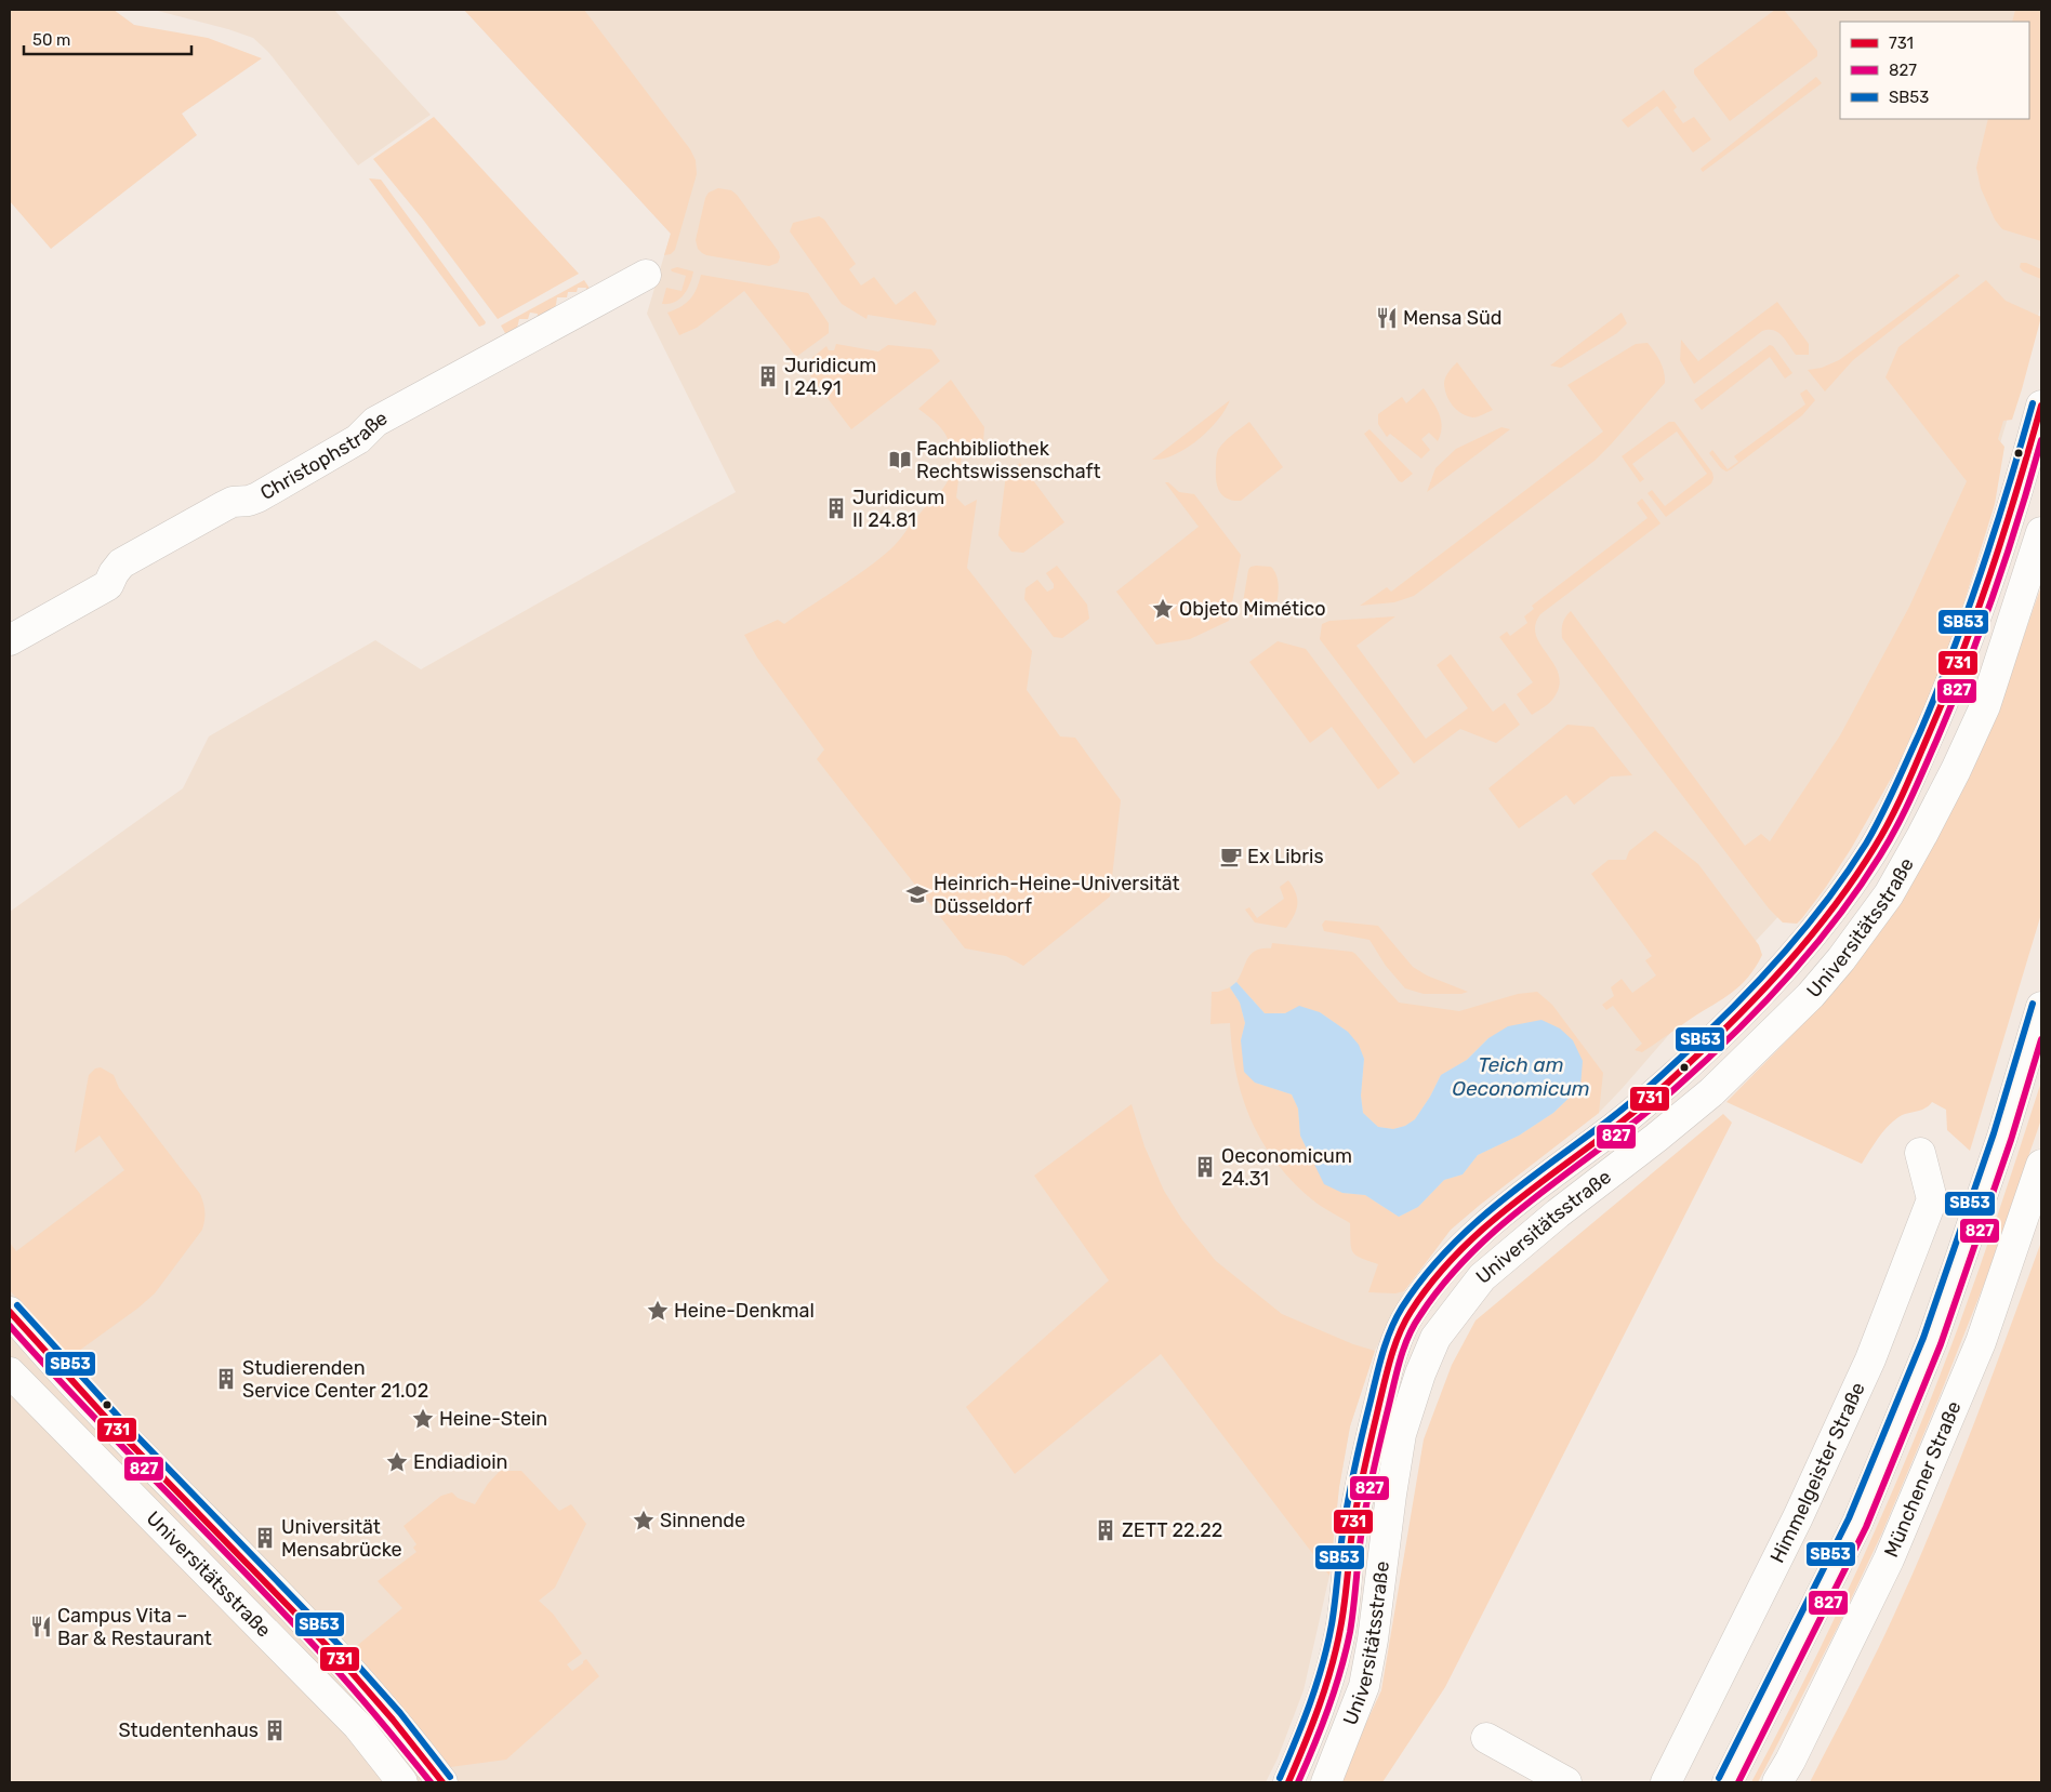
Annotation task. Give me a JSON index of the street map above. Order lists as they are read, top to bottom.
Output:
{
  "streets": {
    "main road": [
      "Christophstraße",
      "Universitätsstraße",
      "Himmelgeister Straße",
      "Münchener Straße"
    ]
  },
  "water": ["Teich am Oeconomicum"],
  "places": {
    "restaurant": ["Mensa Süd", "Campus Vita – Bar & Restaurant"],
    "building": [
      "Juridicum I 24.91",
      "Juridicum II 24.81",
      "Oeconomicum 24.31",
      "Studierenden Service Center 21.02",
      "ZETT 22.22",
      "Universität Mensabrücke",
      "Studentenhaus"
    ],
    "library": ["Fachbibliothek Rechtswissenschaft"],
    "place": [
      "Objeto Mimético",
      "Heine-Denkmal",
      "Heine-Stein",
      "Endiadioin",
      "Sinnende"
    ],
    "cafe": ["Ex Libris"],
    "school or university": ["Heinrich-Heine-Universität Düsseldorf"]
  },
  "lines": ["transit line SB53", "transit line 731", "transit line 827"],
  "legend": ["731", "827", "SB53"],
  "scale_bar": "50 m"
}
